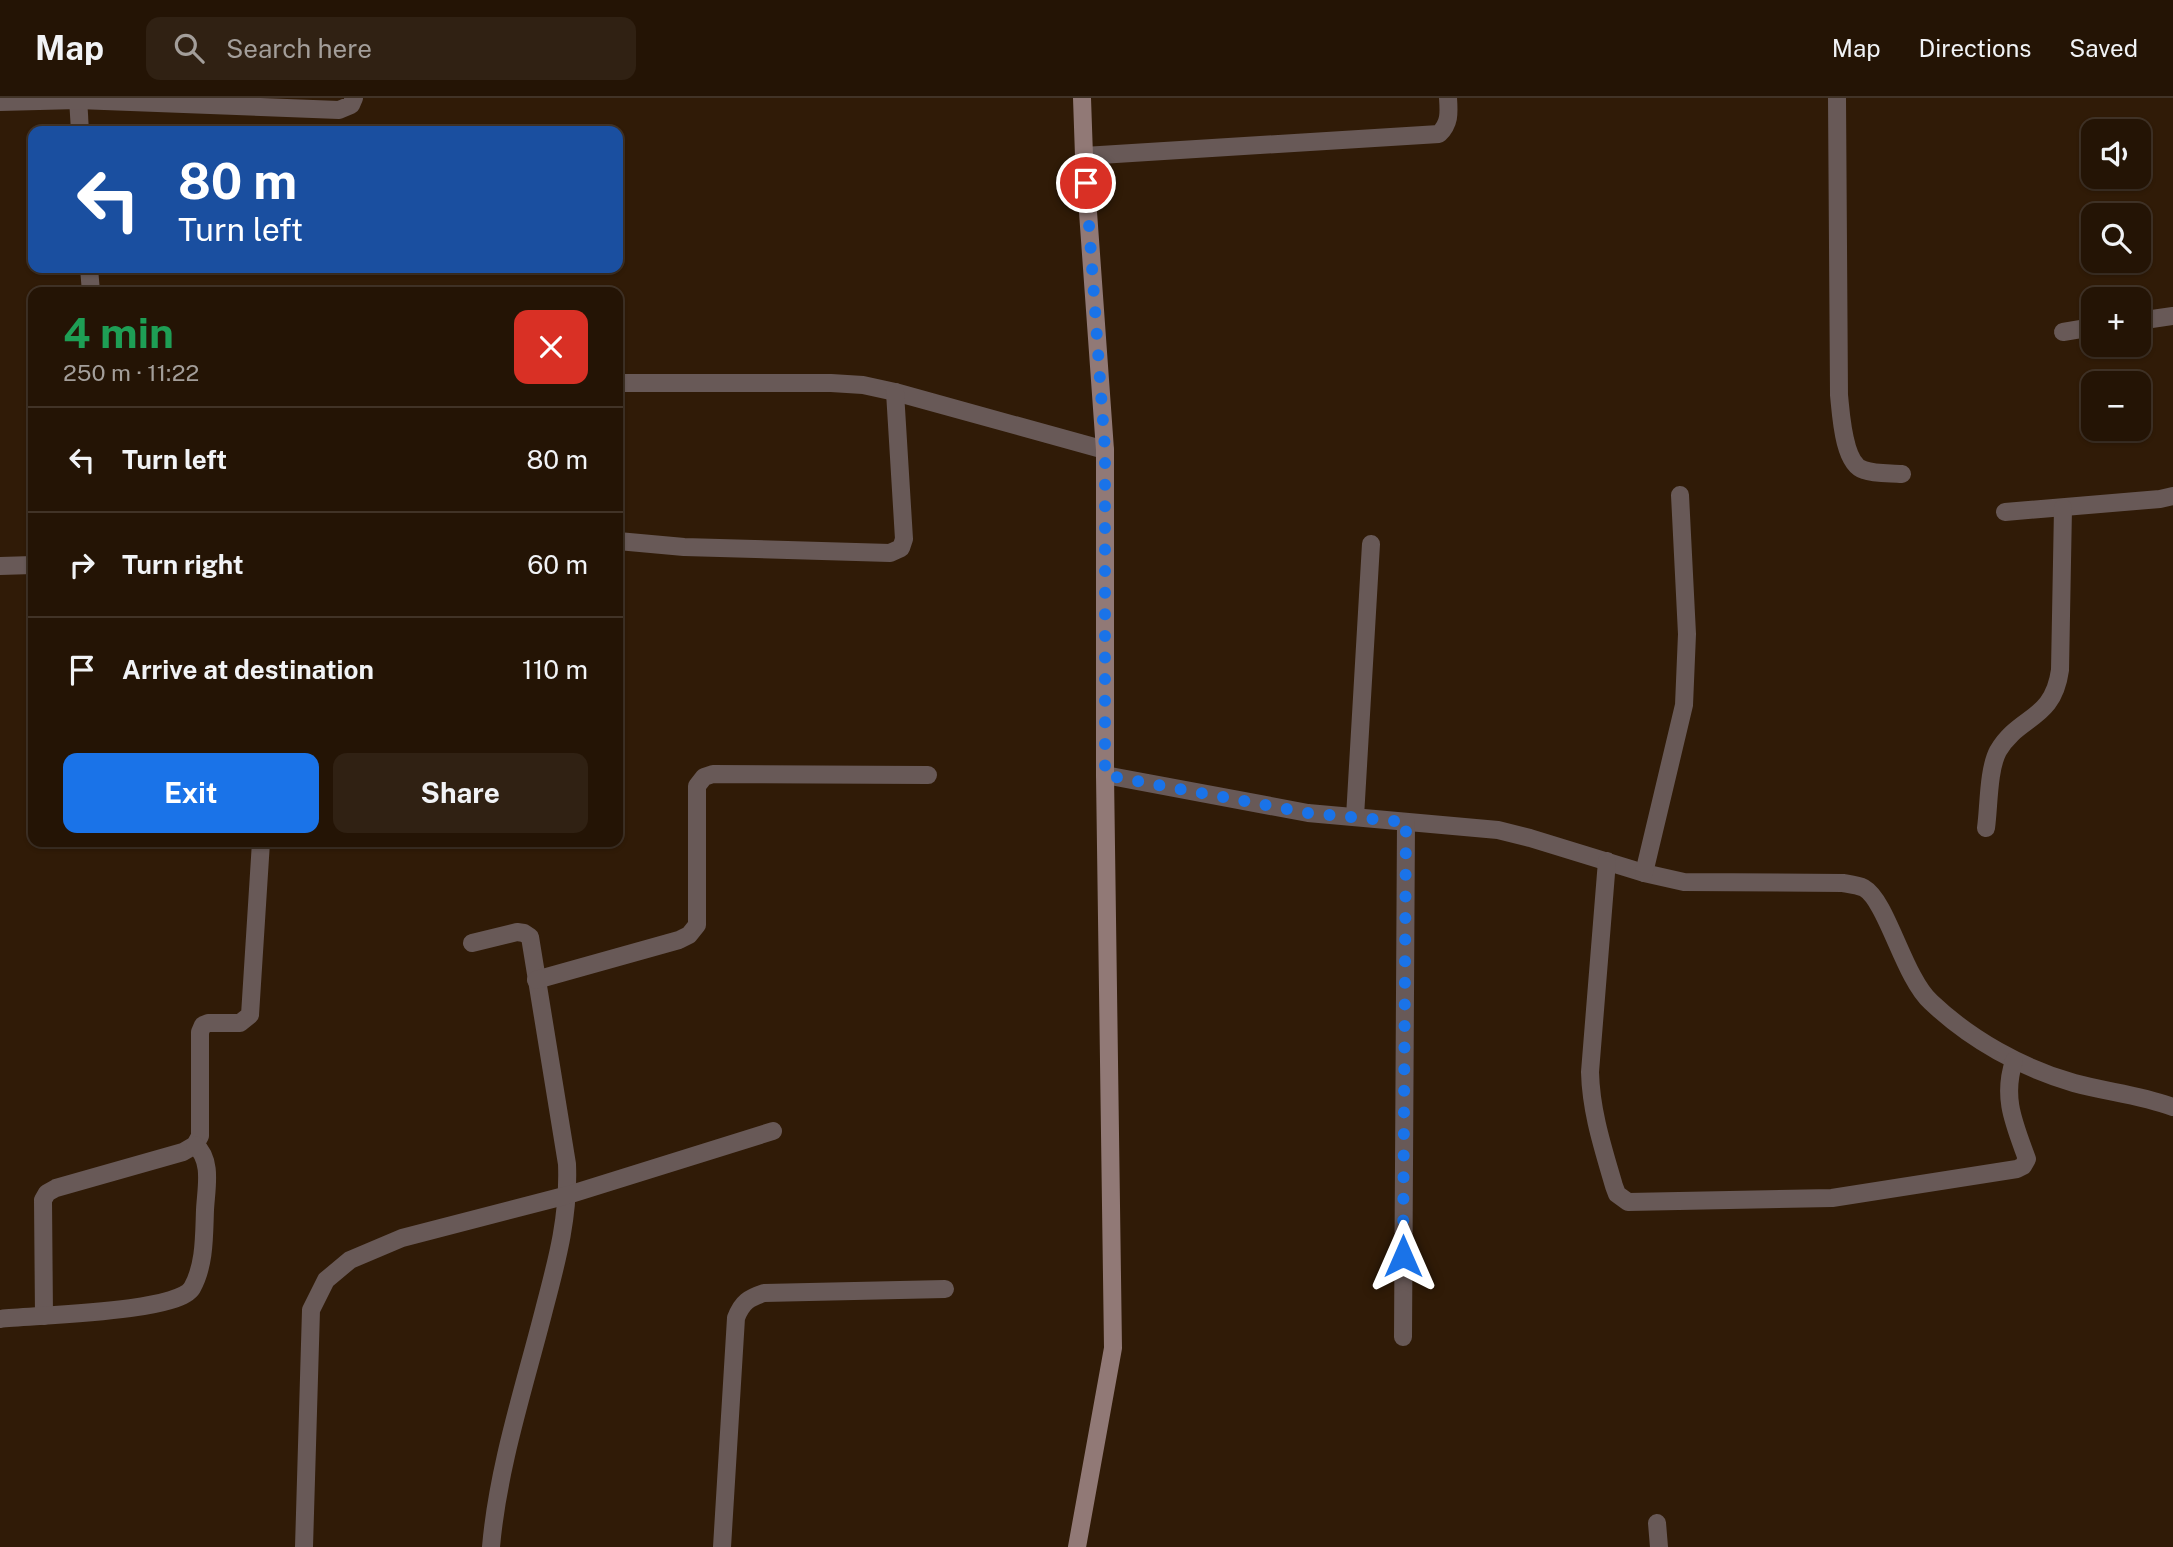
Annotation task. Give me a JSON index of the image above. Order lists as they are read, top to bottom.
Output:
{
  "page": {
    "header": "Map",
    "search": "Search here",
    "nav": ["Map", "Directions", "Saved"],
    "map_buttons": ["+", "−"],
    "turn": ["80 m", "Turn left"],
    "heading": ["4 min", "250 m · 11:22"],
    "list": [
      {
        "name": "Turn left",
        "value": "80 m"
      },
      {
        "name": "Turn right",
        "value": "60 m"
      },
      {
        "name": "Arrive at destination",
        "value": "110 m"
      }
    ],
    "buttons": ["Exit", "Share"]
  }
}
